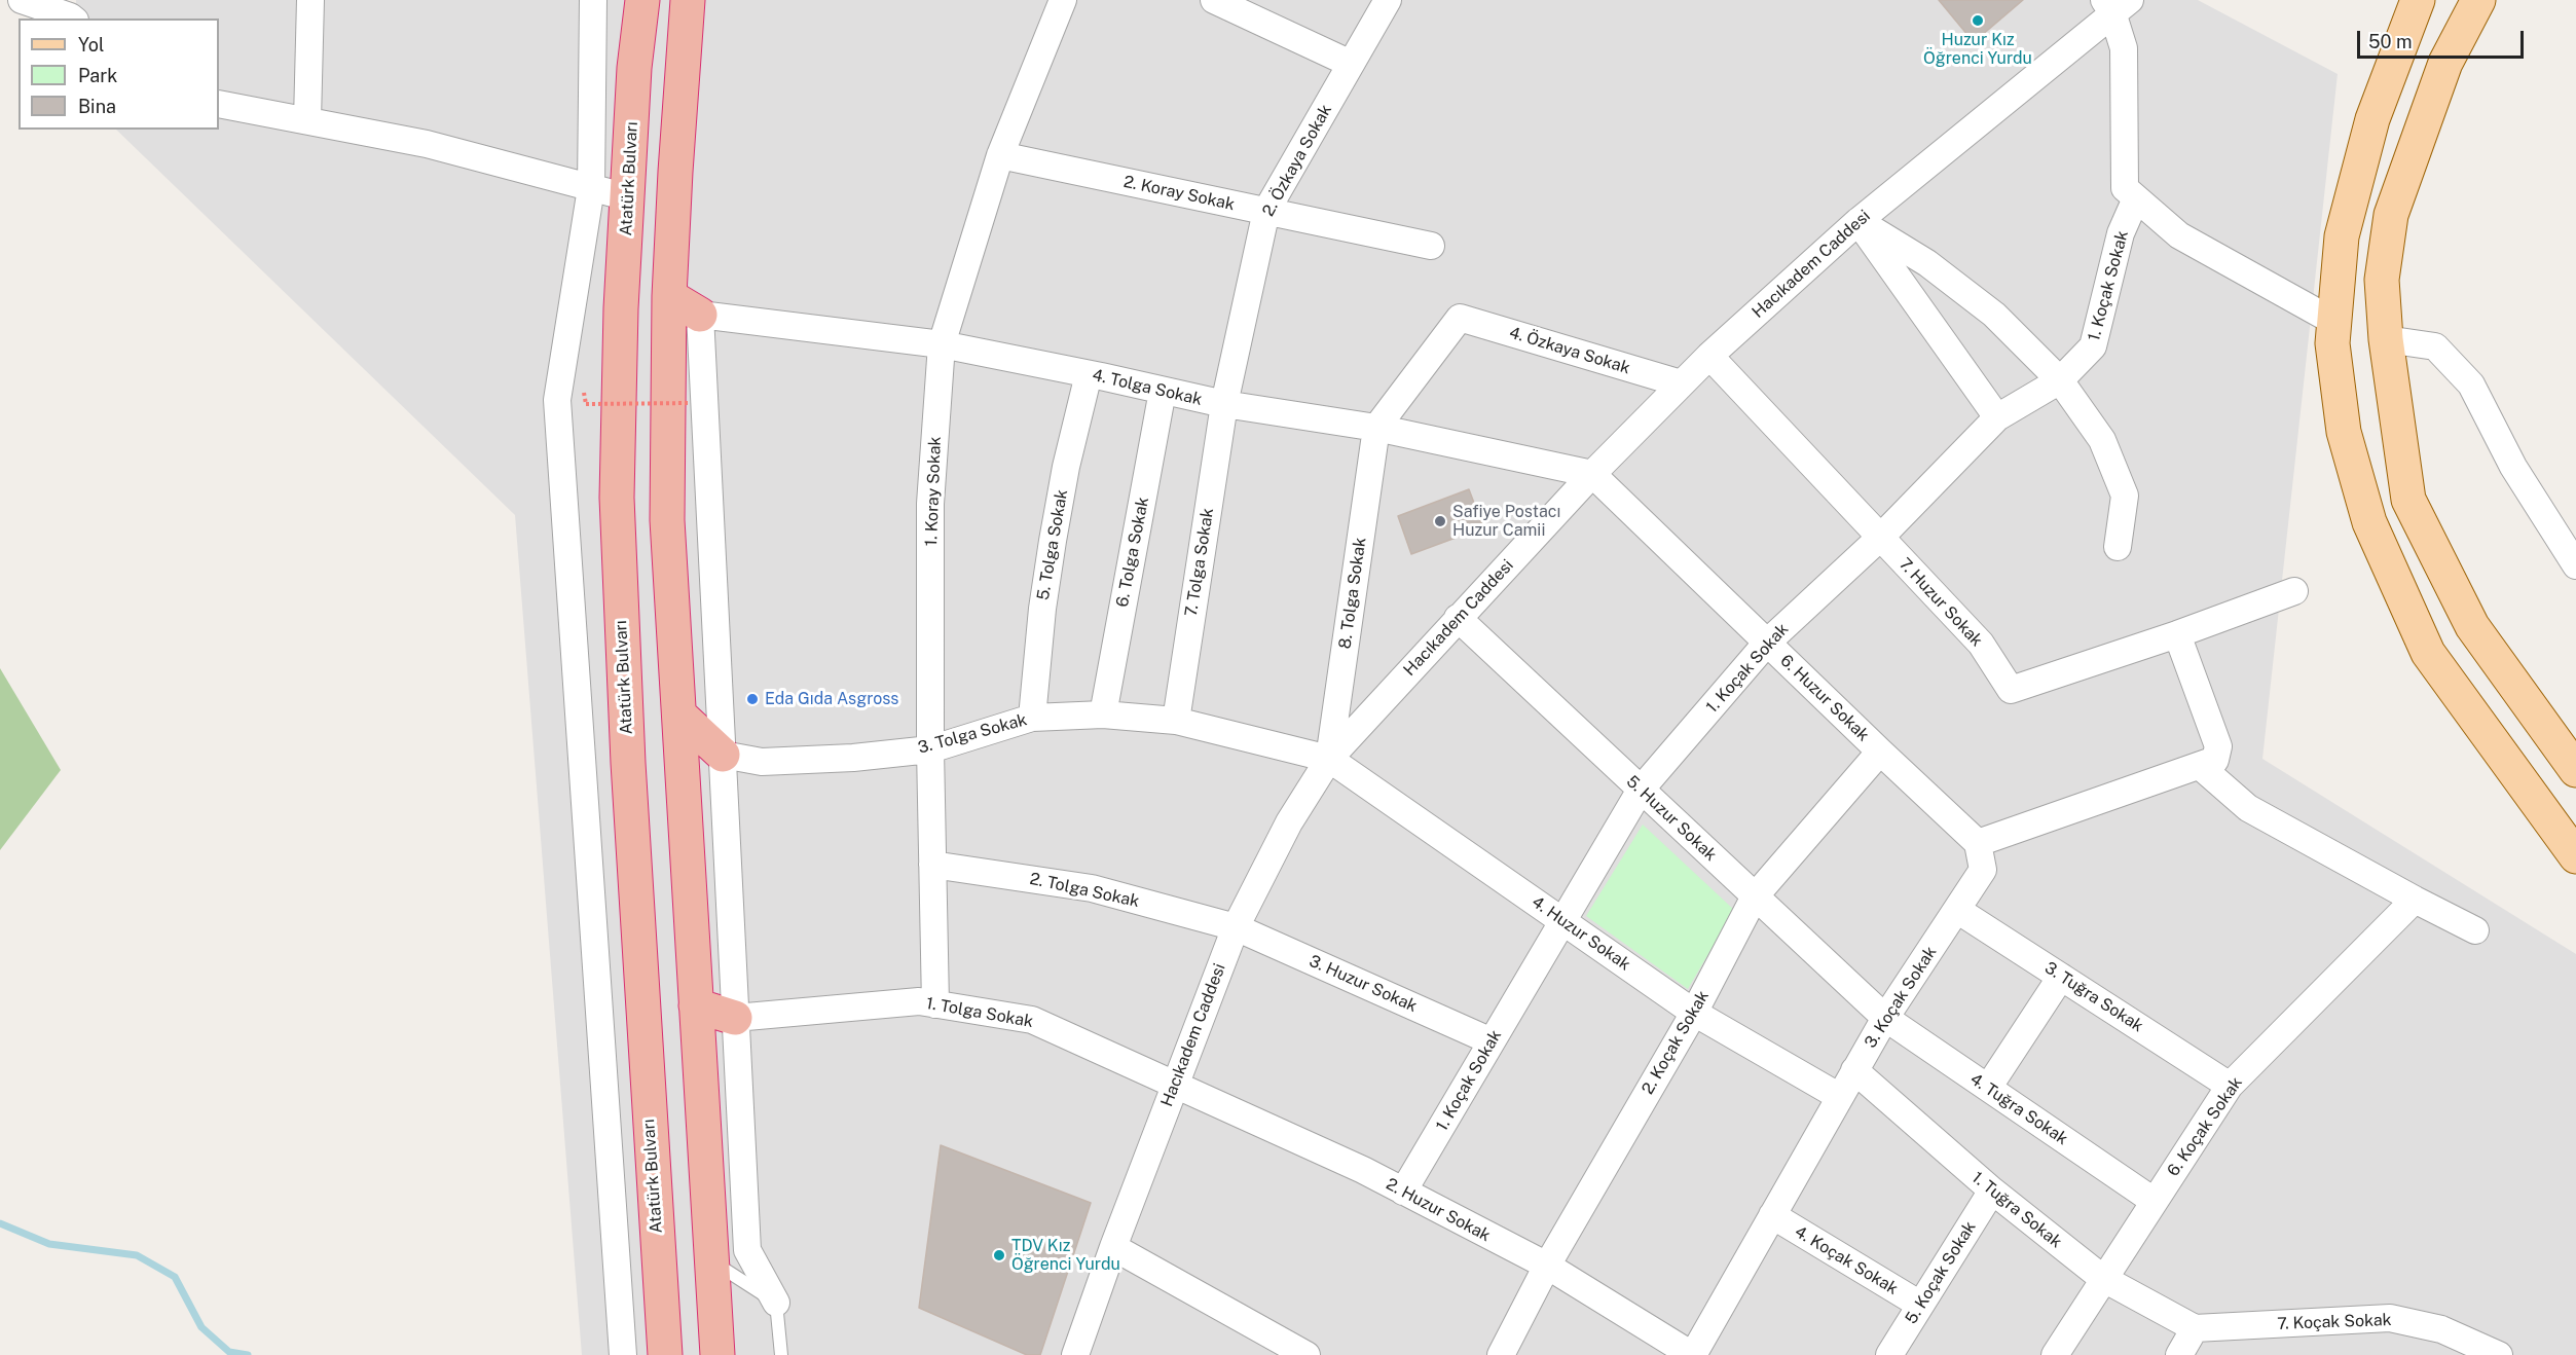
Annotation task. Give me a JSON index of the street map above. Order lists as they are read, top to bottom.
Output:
{
  "streets": {
    "highway": ["Atatürk Bulvarı"],
    "street": [
      "2. Özkaya Sokak",
      "2. Koray Sokak",
      "Hacıkadem Caddesi",
      "1. Koçak Sokak",
      "4. Özkaya Sokak",
      "4. Tolga Sokak",
      "1. Koray Sokak",
      "5. Tolga Sokak",
      "6. Tolga Sokak",
      "7. Tolga Sokak",
      "8. Tolga Sokak",
      "7. Huzur Sokak",
      "6. Huzur Sokak",
      "3. Tolga Sokak",
      "5. Huzur Sokak",
      "2. Tolga Sokak",
      "4. Huzur Sokak",
      "3. Huzur Sokak",
      "3. Koçak Sokak",
      "3. Tuğra Sokak",
      "1. Tolga Sokak",
      "2. Koçak Sokak",
      "4. Tuğra Sokak",
      "6. Koçak Sokak",
      "2. Huzur Sokak",
      "1. Tuğra Sokak",
      "4. Koçak Sokak",
      "5. Koçak Sokak",
      "7. Koçak Sokak"
    ]
  },
  "crossings": [
    ["2. Özkaya Sokak", "2. Koray Sokak"],
    ["2. Özkaya Sokak", "4. Tolga Sokak"],
    ["2. Özkaya Sokak", "7. Tolga Sokak"],
    ["2. Koray Sokak", "1. Koray Sokak"],
    ["Hacıkadem Caddesi", "4. Özkaya Sokak"],
    ["Hacıkadem Caddesi", "4. Tolga Sokak"],
    ["Hacıkadem Caddesi", "8. Tolga Sokak"],
    ["Hacıkadem Caddesi", "7. Huzur Sokak"],
    ["Hacıkadem Caddesi", "6. Huzur Sokak"],
    ["Hacıkadem Caddesi", "3. Tolga Sokak"],
    ["Hacıkadem Caddesi", "5. Huzur Sokak"],
    ["Hacıkadem Caddesi", "2. Tolga Sokak"],
    ["Hacıkadem Caddesi", "4. Huzur Sokak"],
    ["Hacıkadem Caddesi", "3. Huzur Sokak"],
    ["Hacıkadem Caddesi", "1. Tolga Sokak"],
    ["Hacıkadem Caddesi", "2. Huzur Sokak"],
    ["1. Koçak Sokak", "7. Huzur Sokak"],
    ["1. Koçak Sokak", "6. Huzur Sokak"],
    ["1. Koçak Sokak", "5. Huzur Sokak"],
    ["1. Koçak Sokak", "4. Huzur Sokak"],
    ["1. Koçak Sokak", "3. Huzur Sokak"],
    ["1. Koçak Sokak", "2. Huzur Sokak"],
    ["4. Özkaya Sokak", "4. Tolga Sokak"],
    ["4. Özkaya Sokak", "8. Tolga Sokak"],
    ["4. Tolga Sokak", "1. Koray Sokak"],
    ["4. Tolga Sokak", "5. Tolga Sokak"],
    ["4. Tolga Sokak", "6. Tolga Sokak"],
    ["4. Tolga Sokak", "7. Tolga Sokak"],
    ["4. Tolga Sokak", "8. Tolga Sokak"],
    ["4. Tolga Sokak", "6. Huzur Sokak"],
    ["1. Koray Sokak", "3. Tolga Sokak"],
    ["1. Koray Sokak", "2. Tolga Sokak"],
    ["1. Koray Sokak", "1. Tolga Sokak"],
    ["5. Tolga Sokak", "3. Tolga Sokak"],
    ["6. Tolga Sokak", "3. Tolga Sokak"],
    ["7. Tolga Sokak", "3. Tolga Sokak"],
    ["8. Tolga Sokak", "3. Tolga Sokak"],
    ["8. Tolga Sokak", "4. Huzur Sokak"],
    ["6. Huzur Sokak", "3. Koçak Sokak"],
    ["6. Huzur Sokak", "2. Koçak Sokak"],
    ["3. Tolga Sokak", "4. Huzur Sokak"],
    ["5. Huzur Sokak", "3. Koçak Sokak"],
    ["5. Huzur Sokak", "2. Koçak Sokak"],
    ["5. Huzur Sokak", "4. Tuğra Sokak"],
    ["2. Tolga Sokak", "3. Huzur Sokak"],
    ["4. Huzur Sokak", "3. Koçak Sokak"],
    ["4. Huzur Sokak", "2. Koçak Sokak"],
    ["3. Koçak Sokak", "3. Tuğra Sokak"],
    ["3. Koçak Sokak", "4. Tuğra Sokak"],
    ["3. Koçak Sokak", "2. Huzur Sokak"],
    ["3. Koçak Sokak", "1. Tuğra Sokak"],
    ["3. Koçak Sokak", "4. Koçak Sokak"],
    ["3. Tuğra Sokak", "6. Koçak Sokak"],
    ["1. Tolga Sokak", "2. Huzur Sokak"],
    ["2. Koçak Sokak", "2. Huzur Sokak"],
    ["4. Tuğra Sokak", "6. Koçak Sokak"],
    ["6. Koçak Sokak", "1. Tuğra Sokak"],
    ["1. Tuğra Sokak", "5. Koçak Sokak"],
    ["1. Tuğra Sokak", "7. Koçak Sokak"],
    ["4. Koçak Sokak", "5. Koçak Sokak"]
  ],
  "places": [
    "Huzur Kız Öğrenci Yurdu",
    "Safiye Postacı Huzur Camii",
    "Eda Gıda Asgross",
    "TDV Kız Öğrenci Yurdu"
  ],
  "legend": ["Yol", "Park", "Bina"],
  "scale_bar": "50 m"
}
